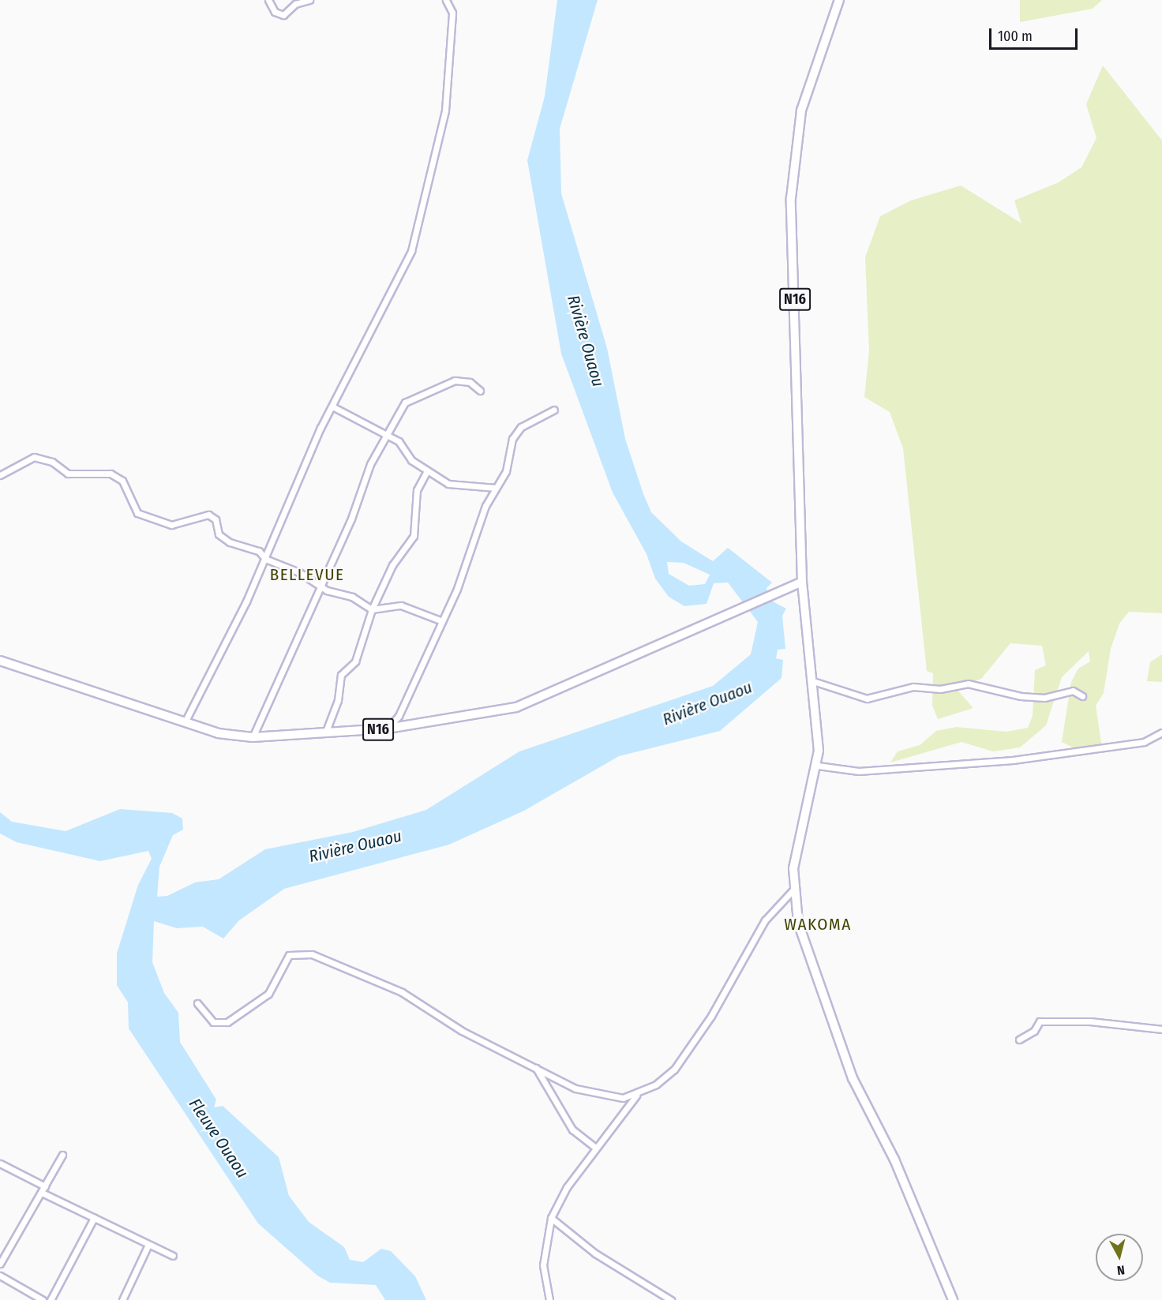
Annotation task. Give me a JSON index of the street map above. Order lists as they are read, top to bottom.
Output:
{
  "streets": {
    "main road": ["N16"]
  },
  "districts": ["BELLEVUE", "WAKOMA"],
  "water": ["Rivière Ouaou", "Fleuve Ouaou"],
  "scale_bar": "100 m",
  "north": "bottom"
}
